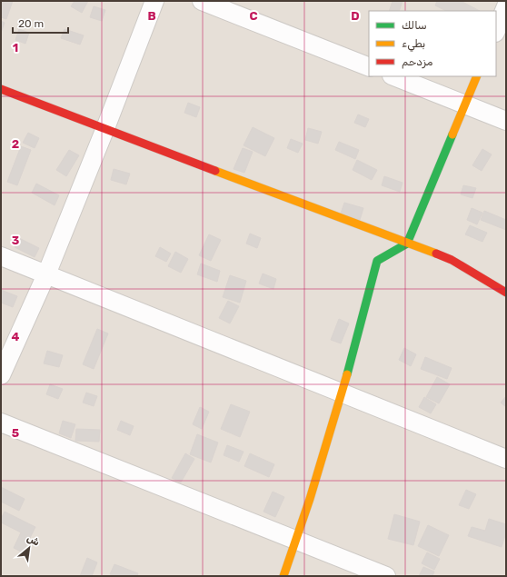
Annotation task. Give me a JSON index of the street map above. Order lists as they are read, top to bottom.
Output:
{
  "legend": ["سالك", "بطيء", "مزدحم"],
  "scale_bar": "20 m",
  "north": "top right",
  "grid": {
    "columns": ["B", "C", "D"],
    "rows": [
      "1",
      "2",
      "3",
      "4",
      "5"
    ]
  }
}
